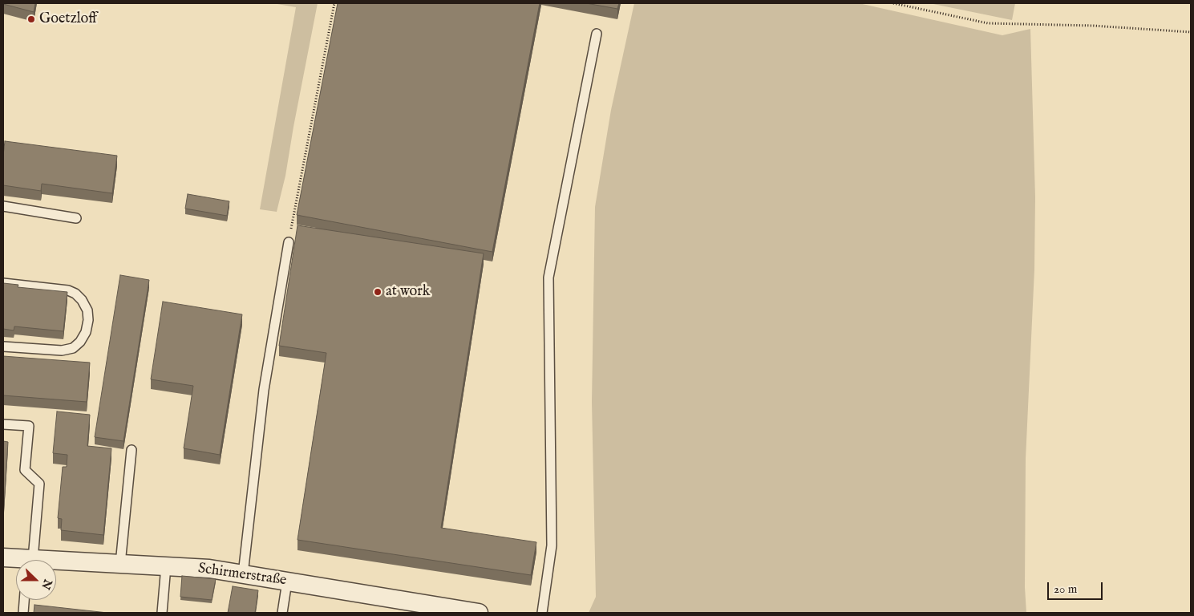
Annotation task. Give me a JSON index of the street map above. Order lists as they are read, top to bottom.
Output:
{
  "streets": {
    "street": ["Schirmerstraße"]
  },
  "places": ["Goetzloff", "at work"],
  "scale_bar": "20 m",
  "north": "right"
}
